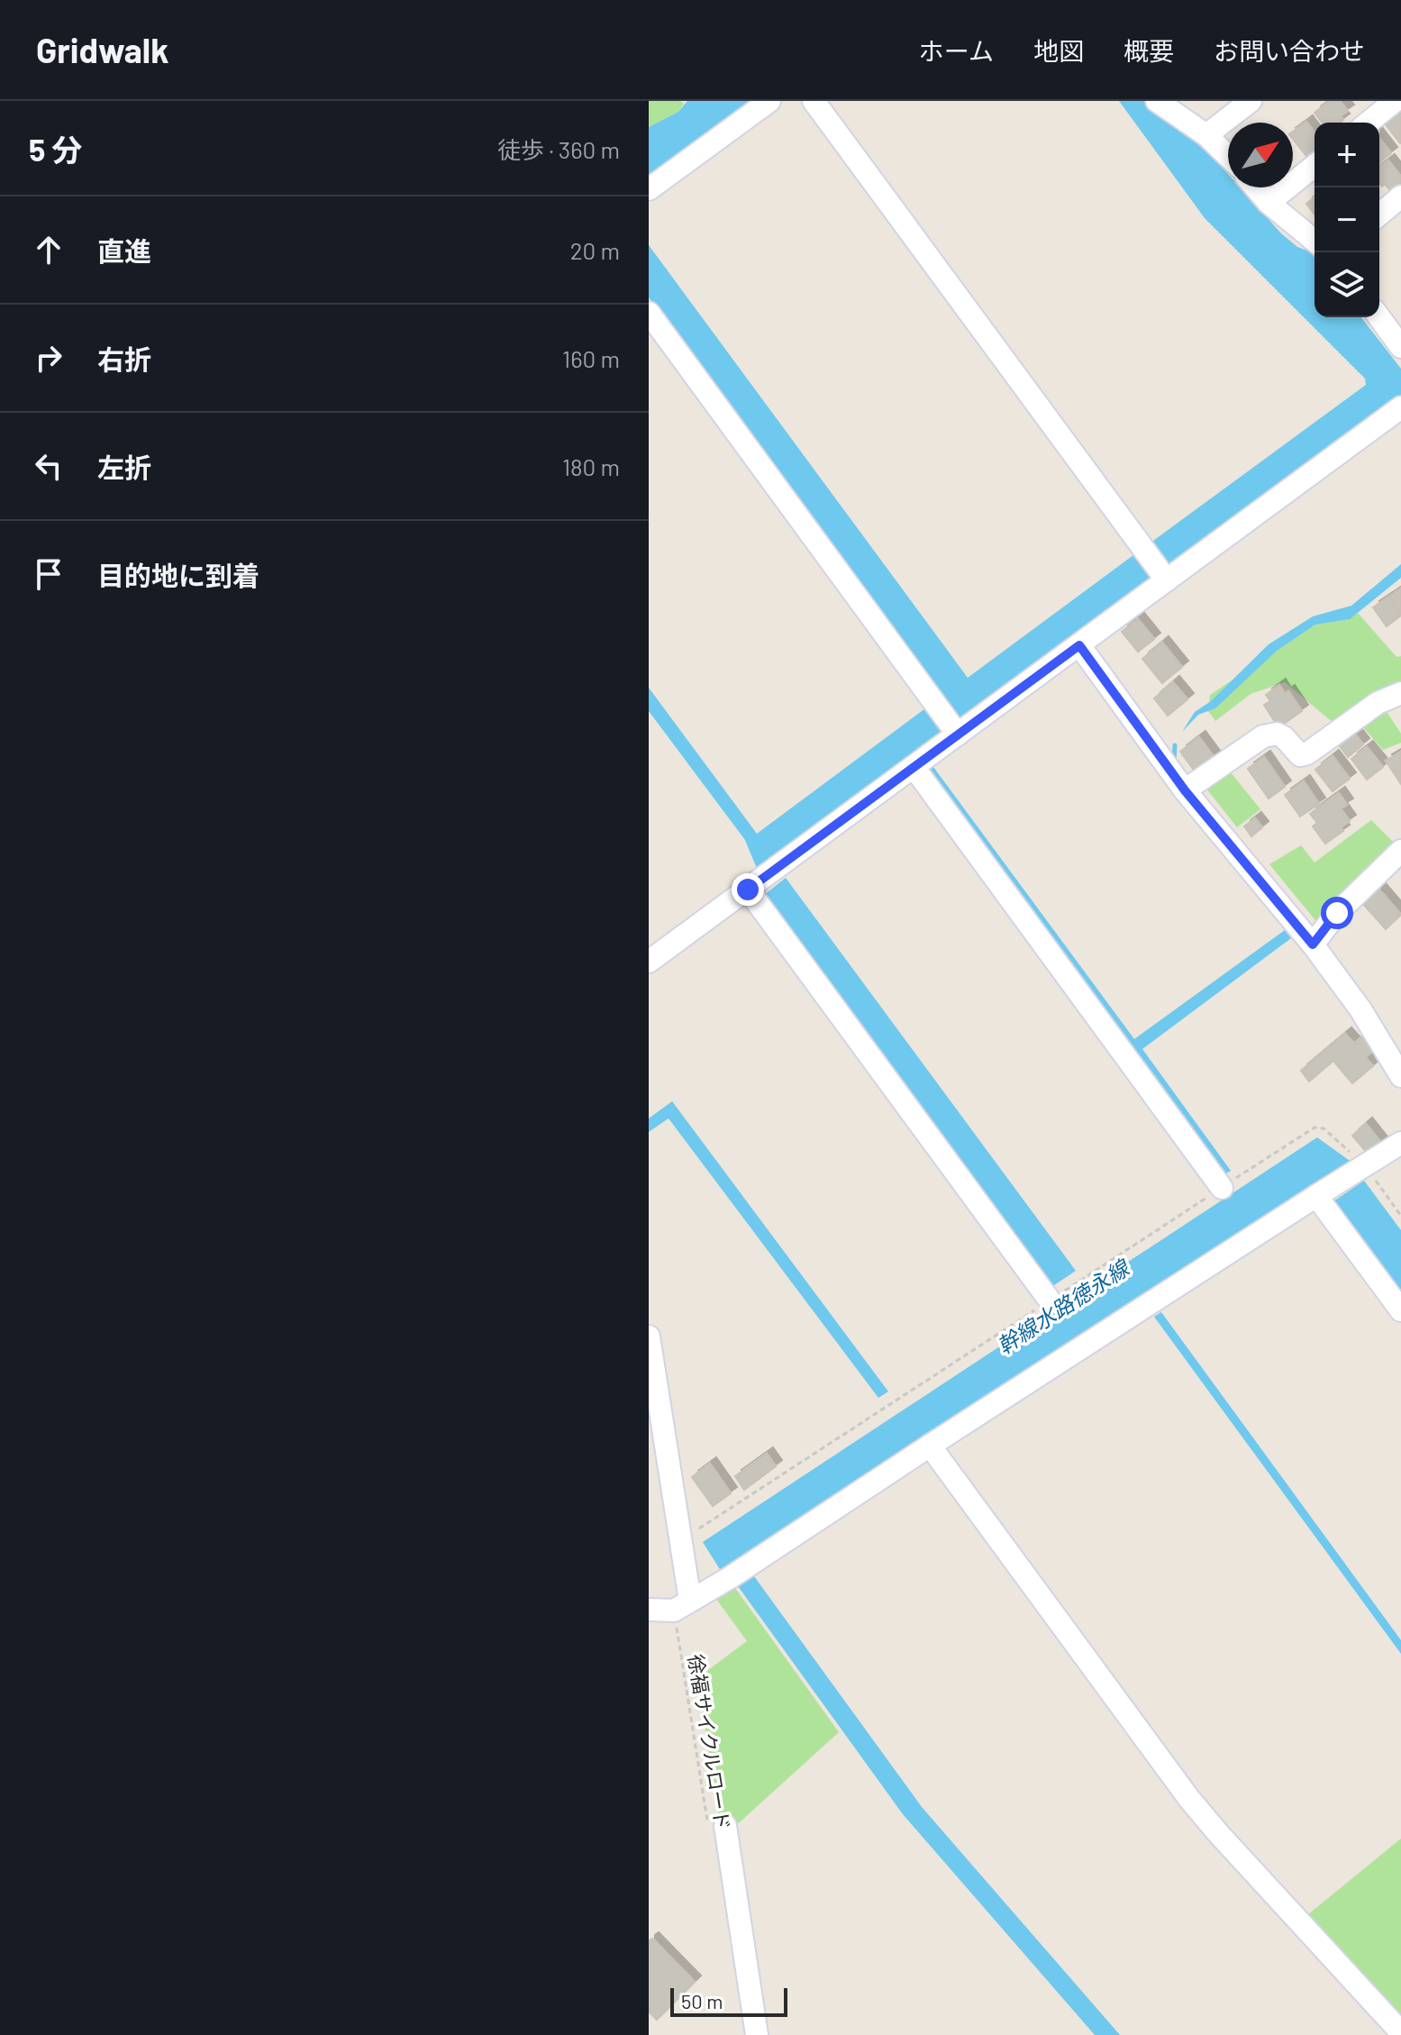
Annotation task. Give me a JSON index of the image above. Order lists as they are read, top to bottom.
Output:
{
  "streets": {
    "path": ["徐福サイクルロード"]
  },
  "water": ["幹線水路徳永線"],
  "scale_bar": "50 m",
  "north": "top right",
  "page": {
    "header": "Gridwalk",
    "nav": [
      "ホーム",
      "地図",
      "概要",
      "お問い合わせ"
    ],
    "heading": ["5 分", "徒歩 · 360 m"],
    "map_buttons": ["+", "−"],
    "list": [
      ["直進", "20 m"],
      ["右折", "160 m"],
      ["左折", "180 m"],
      "目的地に到着"
    ],
    "scale": "50 m"
  }
}
